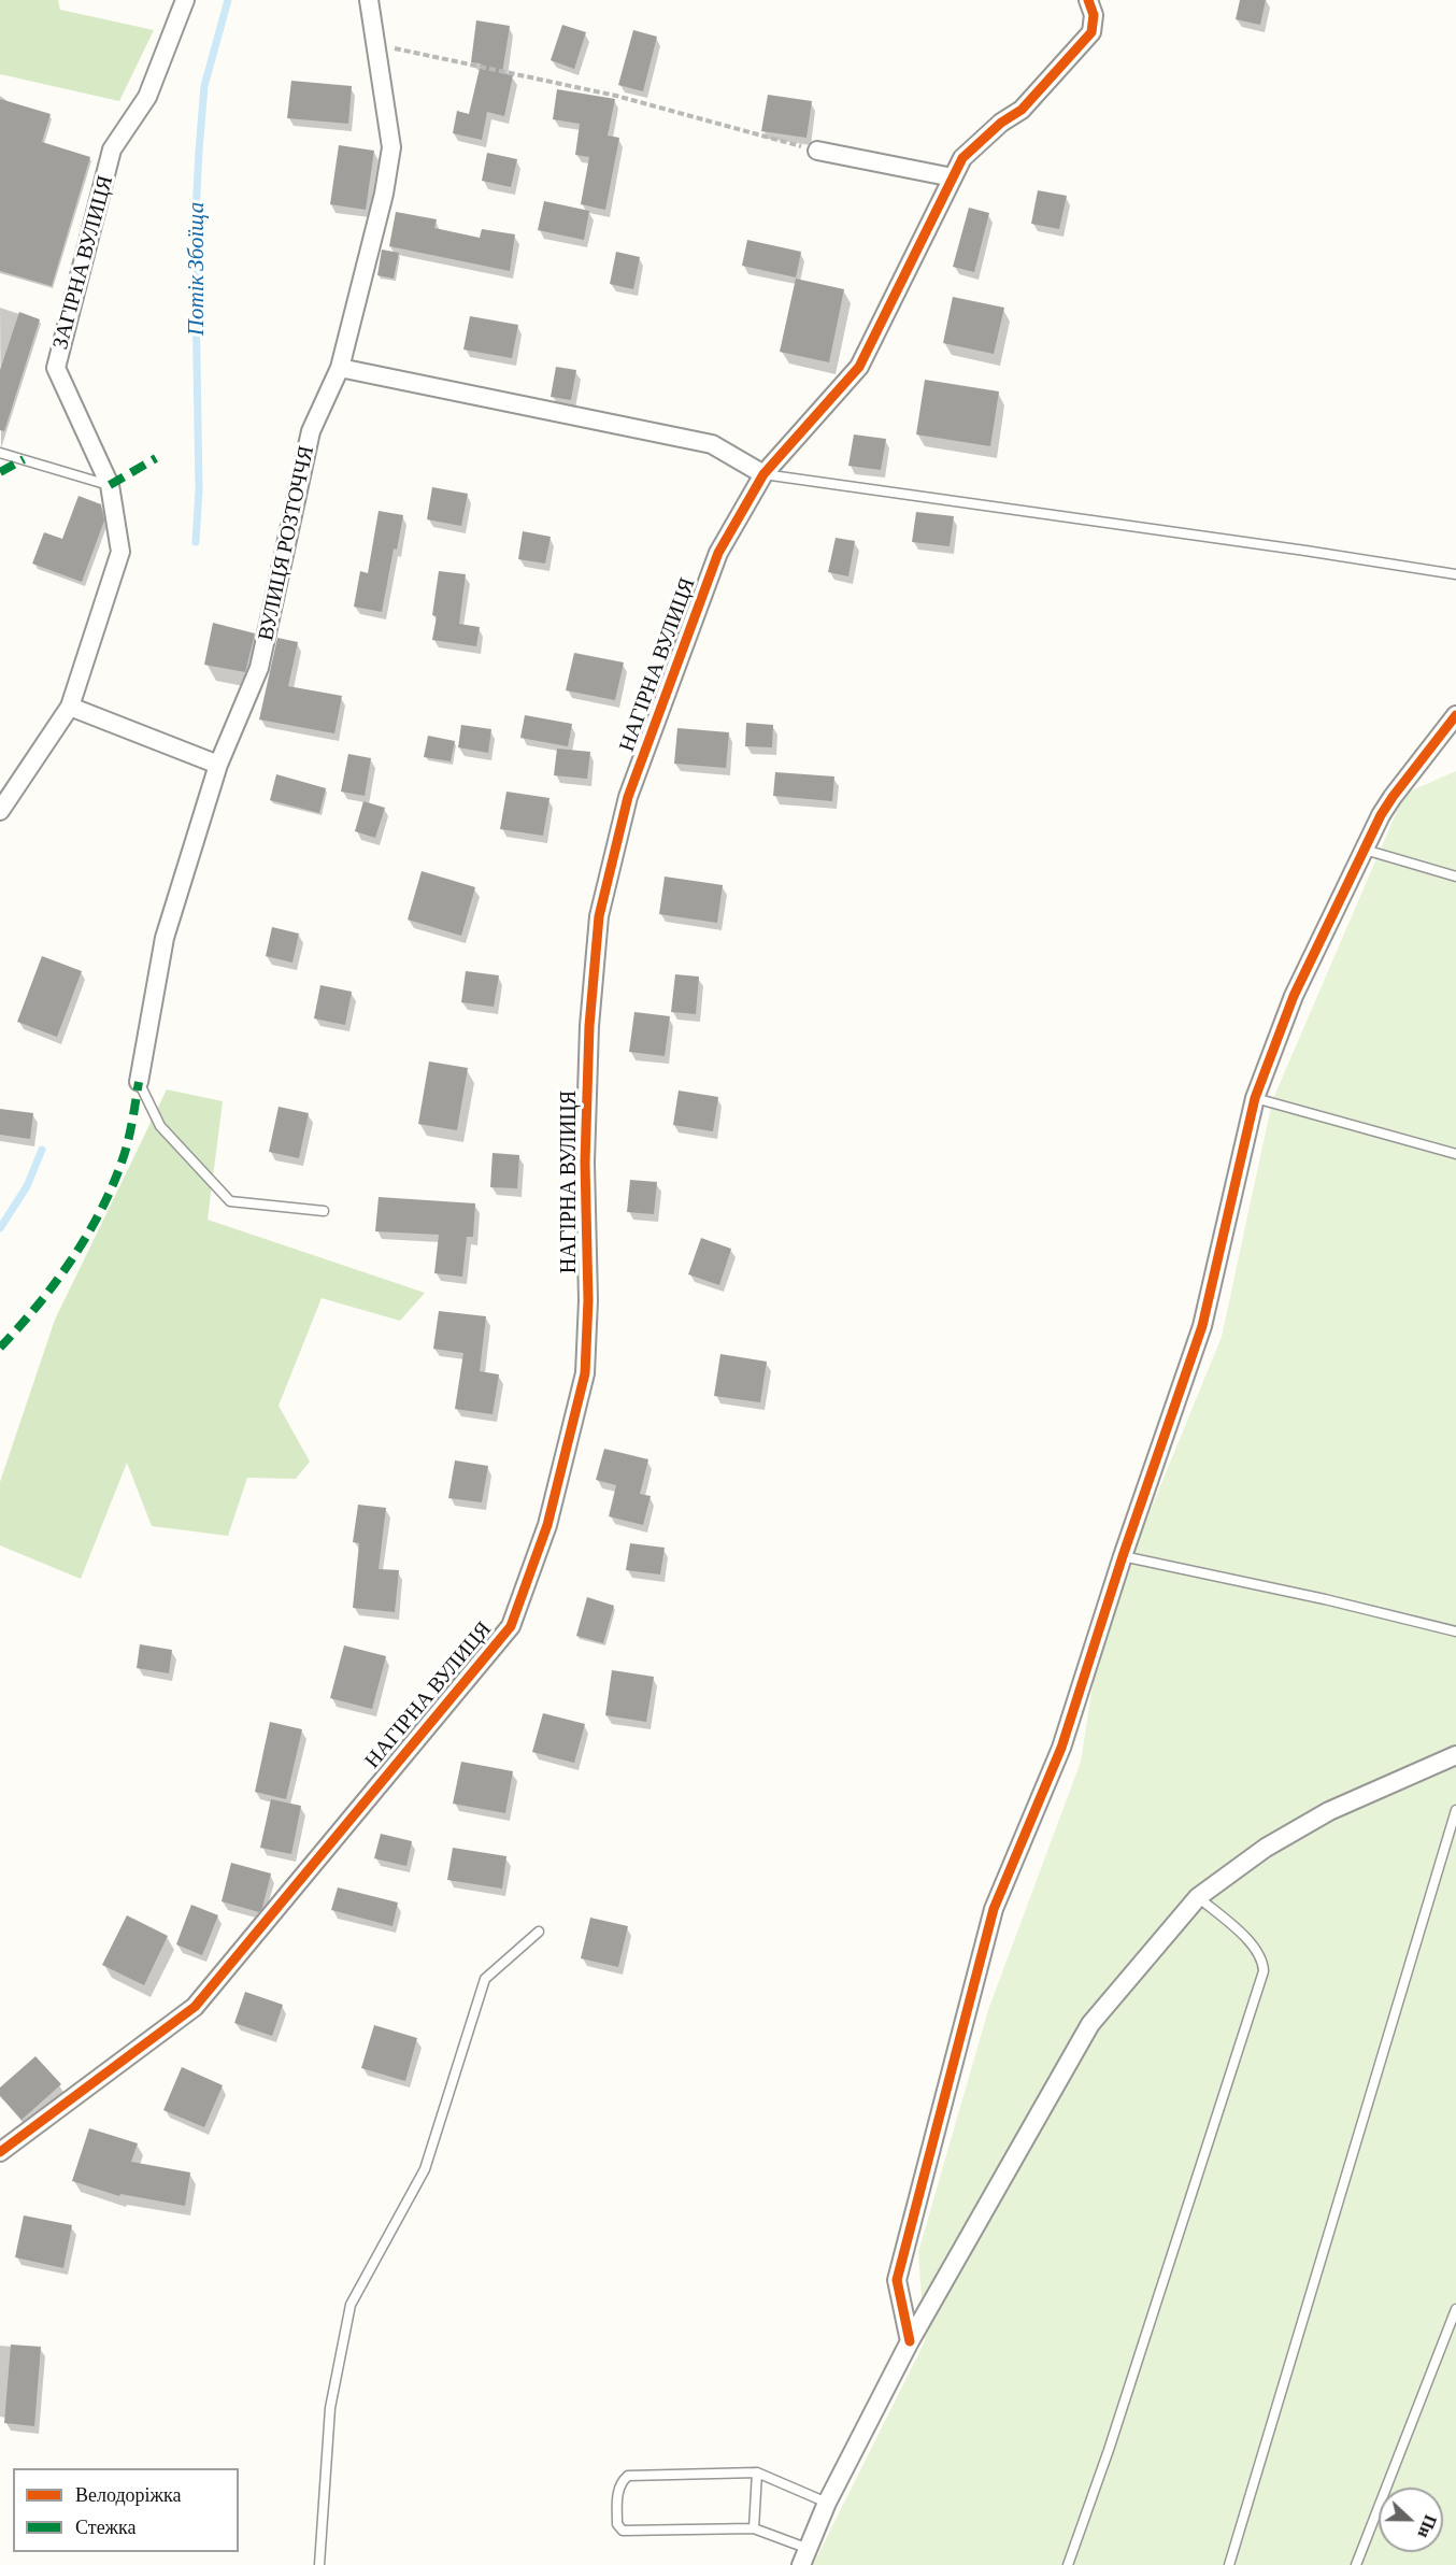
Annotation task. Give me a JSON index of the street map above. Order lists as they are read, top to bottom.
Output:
{
  "streets": {
    "street": ["ЗАГІРНА ВУЛИЦЯ", "ВУЛИЦЯ РОЗТОЧЧЯ", "НАГІРНА ВУЛИЦЯ"]
  },
  "water": ["Потік Збоїща"],
  "legend": ["Велодоріжка", "Стежка"],
  "north": "right"
}
